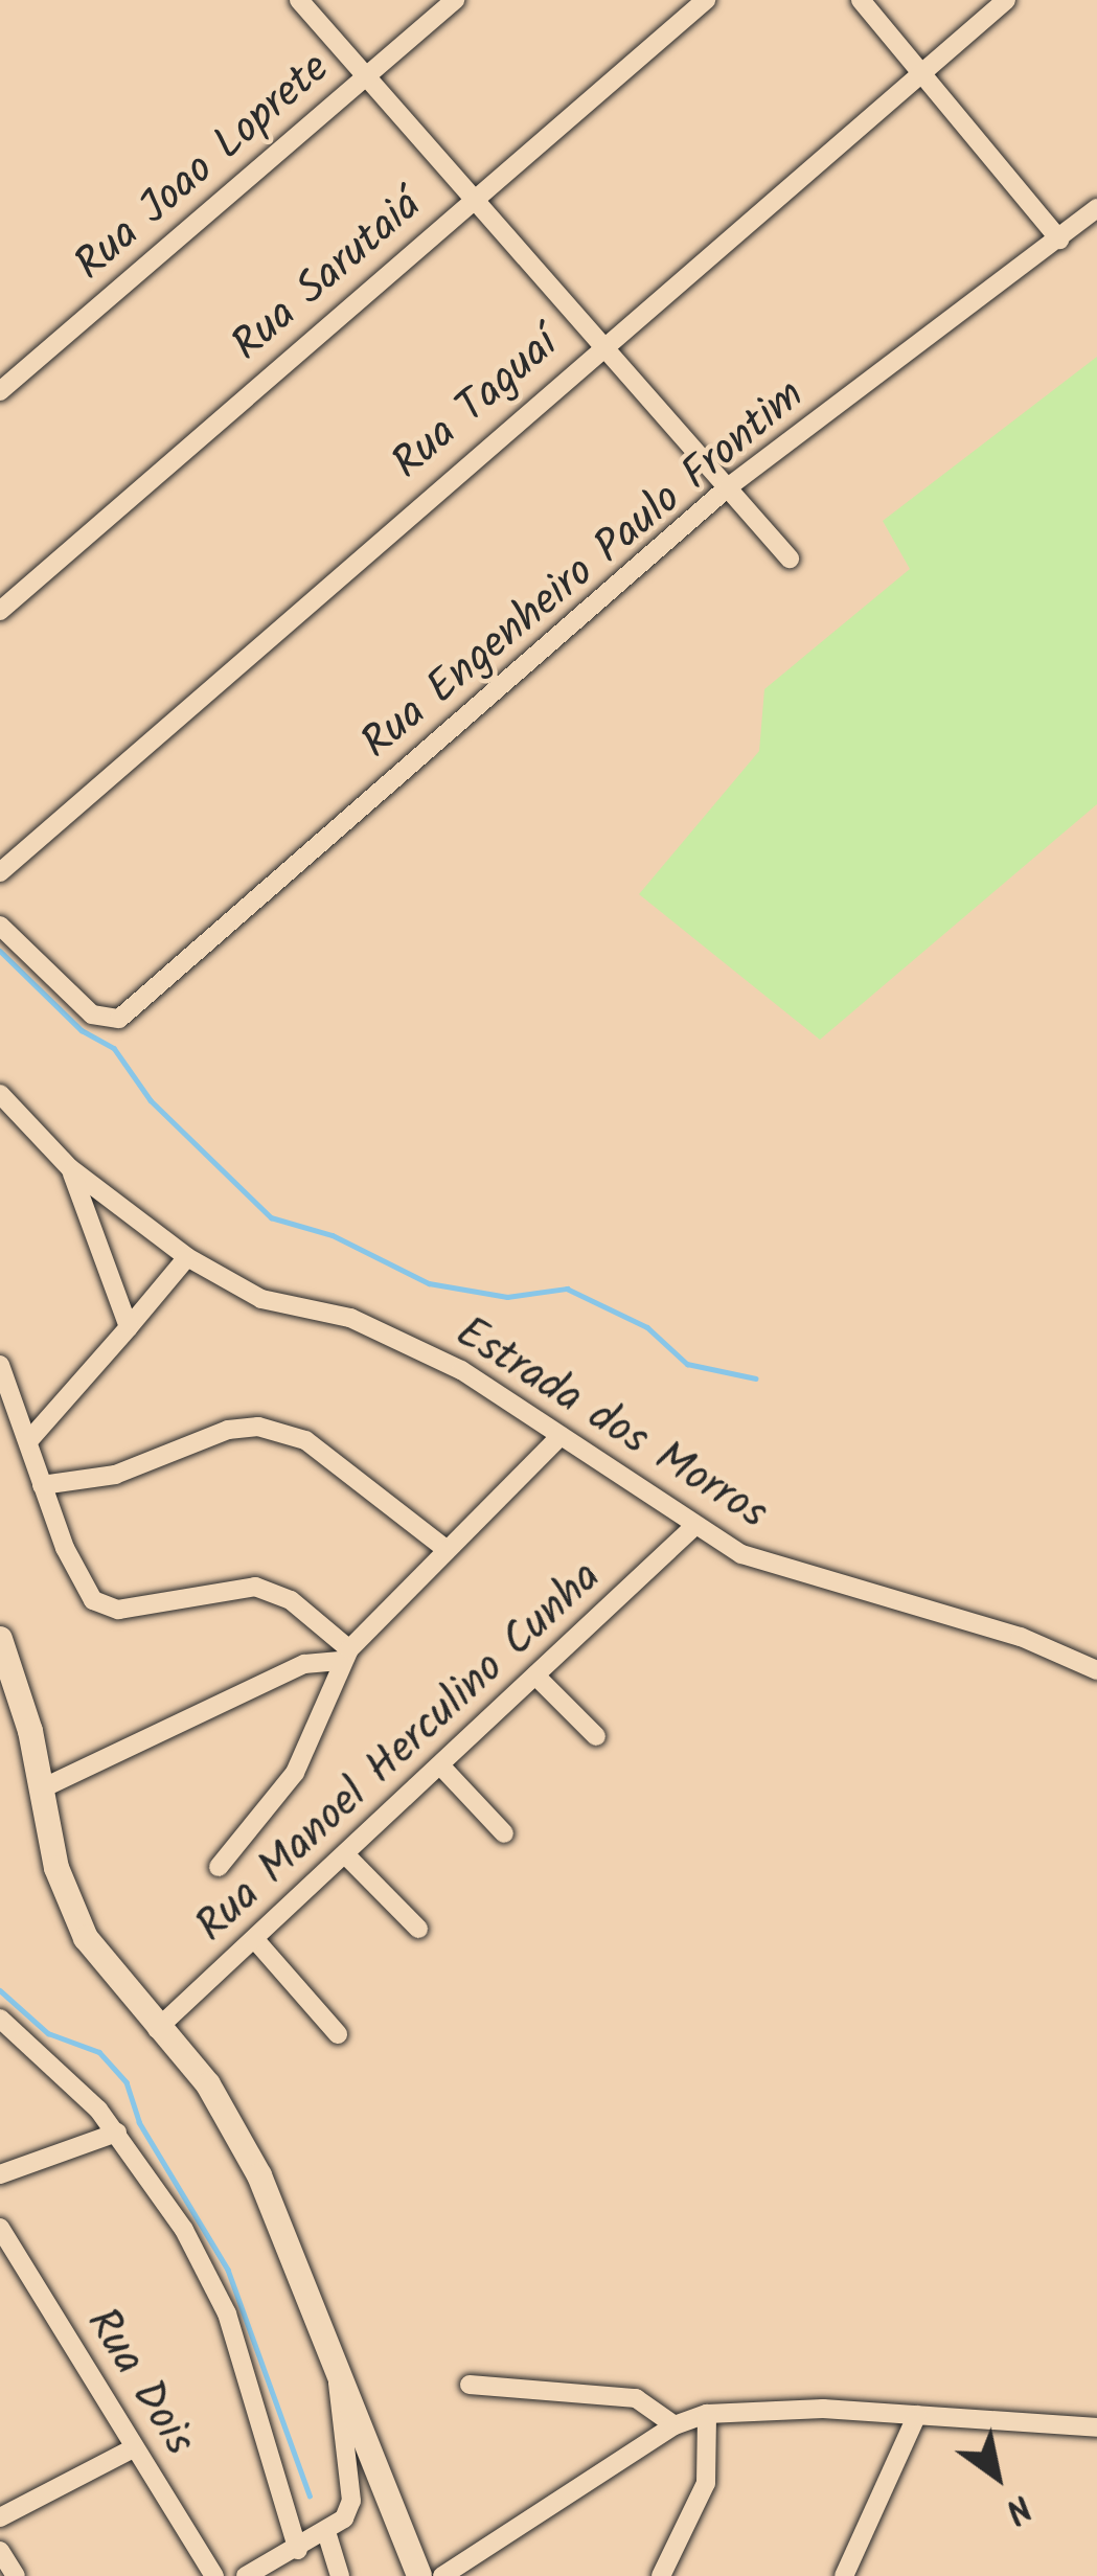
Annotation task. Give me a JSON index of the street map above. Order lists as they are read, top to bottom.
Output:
{
  "streets": {
    "street": [
      "Rua Joao Loprete",
      "Rua Sarutaiá",
      "Rua Taguaí",
      "Rua Engenheiro Paulo Frontim",
      "Estrada dos Morros",
      "Rua Manoel Herculino Cunha",
      "Rua Dois"
    ]
  },
  "crossings": [
    ["Estrada dos Morros", "Rua Manoel Herculino Cunha"]
  ],
  "north": "bottom right"
}
